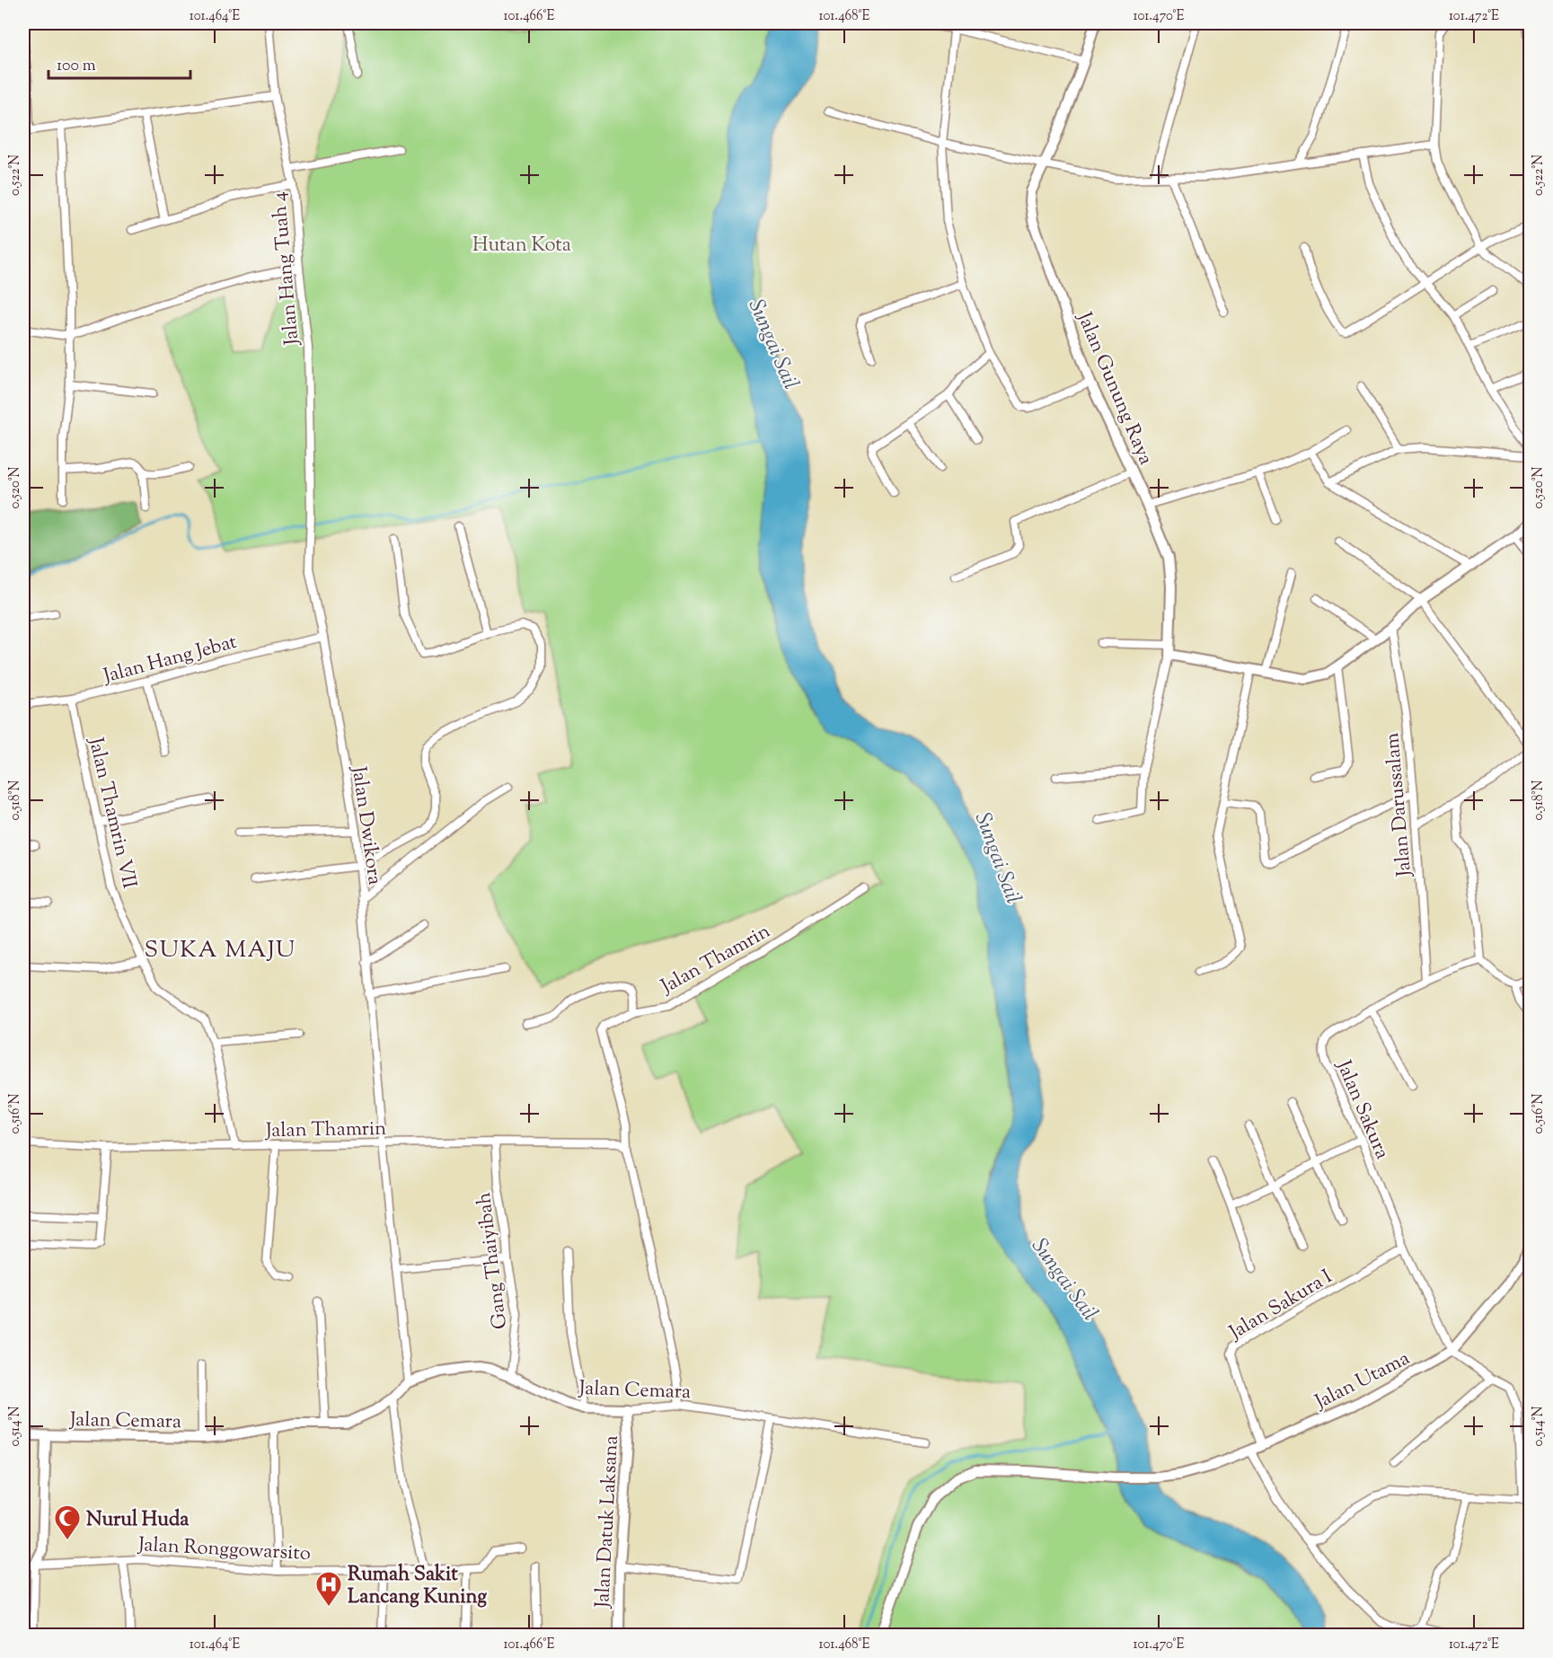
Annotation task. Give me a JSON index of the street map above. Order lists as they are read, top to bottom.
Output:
{
  "streets": {
    "street": [
      "Jalan Hang Tuah 4",
      "Jalan Gunung Raya",
      "Jalan Hang Jebat",
      "Jalan Darussalam",
      "Jalan Thamrin VII",
      "Jalan Dwikora",
      "Jalan Thamrin",
      "Jalan Sakura",
      "Gang Thaiyibah",
      "Jalan Sakura I",
      "Jalan Utama",
      "Jalan Cemara",
      "Jalan Datuk Laksana",
      "Jalan Ronggowarsito"
    ]
  },
  "crossings": [
    ["Jalan Hang Tuah 4", "Jalan Dwikora"],
    ["Jalan Hang Jebat", "Jalan Thamrin VII"],
    ["Jalan Hang Jebat", "Jalan Dwikora"],
    ["Jalan Darussalam", "Jalan Sakura"],
    ["Jalan Thamrin VII", "Jalan Thamrin"],
    ["Jalan Dwikora", "Jalan Thamrin"],
    ["Jalan Thamrin", "Gang Thaiyibah"],
    ["Jalan Thamrin", "Jalan Cemara"],
    ["Jalan Sakura", "Jalan Sakura I"],
    ["Jalan Sakura", "Jalan Utama"],
    ["Gang Thaiyibah", "Jalan Cemara"],
    ["Jalan Sakura I", "Jalan Utama"],
    ["Jalan Cemara", "Jalan Datuk Laksana"]
  ],
  "districts": ["SUKA MAJU"],
  "water": ["Sungai Sail"],
  "parks": ["Hutan Kota"],
  "places": {
    "mosque": ["Nurul Huda"],
    "hospital": ["Rumah Sakit Lancang Kuning"]
  },
  "scale_bar": "100 m",
  "coordinates": [
    "101.464°E",
    "101.466°E",
    "101.468°E",
    "101.470°E",
    "101.472°E",
    "0.522°N",
    "0.520°N",
    "0.518°N",
    "0.516°N",
    "0.514°N"
  ]
}
